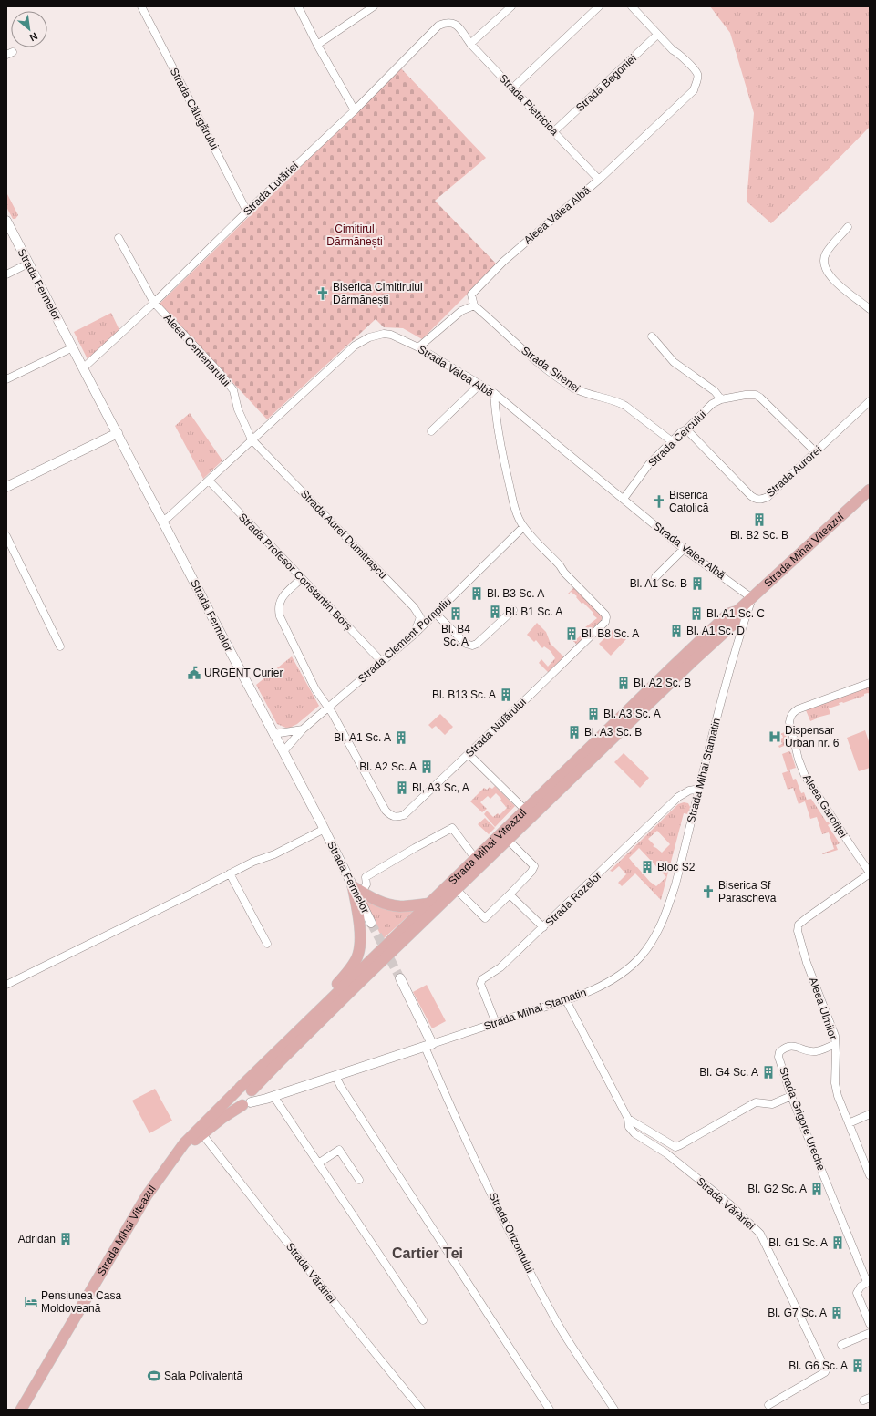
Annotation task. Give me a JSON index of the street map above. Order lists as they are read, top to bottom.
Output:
{
  "streets": {
    "main road": ["Strada Mihai Viteazul"],
    "street": [
      "Strada Begoniei",
      "Strada Pietricica",
      "Strada Călugărului",
      "Strada Lutăriei",
      "Aleea Valea Albă",
      "Strada Fermelor",
      "Aleea Centenarului",
      "Strada Sirenei",
      "Strada Valea Albă",
      "Strada Cercului",
      "Strada Aurorei",
      "Strada Aurel Dumitrașcu",
      "Strada Profesor Constantin Borș",
      "Strada Clement Pompiliu",
      "Strada Nufărului",
      "Strada Mihai Stamatin",
      "Aleea Garofiței",
      "Strada Rozelor",
      "Aleea Ulmilor",
      "Strada Grigore Ureche",
      "Strada Vărăriei",
      "Strada Orizontului"
    ]
  },
  "crossings": [
    ["Strada Begoniei", "Strada Pietricica"],
    ["Strada Begoniei", "Aleea Valea Albă"],
    ["Strada Pietricica", "Strada Lutăriei"],
    ["Strada Pietricica", "Aleea Valea Albă"],
    ["Strada Călugărului", "Strada Lutăriei"],
    ["Strada Lutăriei", "Strada Fermelor"],
    ["Strada Lutăriei", "Aleea Centenarului"],
    ["Aleea Valea Albă", "Strada Sirenei"],
    ["Strada Fermelor", "Strada Valea Albă"],
    ["Strada Fermelor", "Strada Clement Pompiliu"],
    ["Aleea Centenarului", "Strada Valea Albă"],
    ["Aleea Centenarului", "Strada Aurel Dumitrașcu"],
    ["Strada Sirenei", "Strada Cercului"],
    ["Strada Valea Albă", "Strada Cercului"],
    ["Strada Valea Albă", "Strada Aurel Dumitrașcu"],
    ["Strada Valea Albă", "Strada Mihai Viteazul"],
    ["Strada Valea Albă", "Strada Profesor Constantin Borș"],
    ["Strada Valea Albă", "Strada Nufărului"],
    ["Strada Valea Albă", "Strada Mihai Stamatin"],
    ["Strada Cercului", "Strada Aurorei"],
    ["Strada Aurel Dumitrașcu", "Strada Clement Pompiliu"],
    ["Strada Mihai Viteazul", "Strada Mihai Stamatin"],
    ["Strada Mihai Viteazul", "Strada Vărăriei"],
    ["Strada Profesor Constantin Borș", "Strada Clement Pompiliu"],
    ["Strada Profesor Constantin Borș", "Strada Nufărului"],
    ["Strada Clement Pompiliu", "Strada Nufărului"],
    ["Strada Mihai Stamatin", "Strada Rozelor"],
    ["Strada Mihai Stamatin", "Strada Orizontului"],
    ["Aleea Garofiței", "Aleea Ulmilor"],
    ["Aleea Ulmilor", "Strada Grigore Ureche"]
  ],
  "districts": ["Cartier Tei"],
  "parks": ["Cimitirul Dărmănești"],
  "places": {
    "church": ["Biserica Cimitirului Dărmănești", "Biserica Catolică", "Biserica Sf Parascheva"],
    "building": [
      "Bl. B2 Sc. B",
      "Bl. A1 Sc. B",
      "Bl. B3 Sc. A",
      "Bl. B1 Sc. A",
      "Bl. B4 Sc. A",
      "Bl. A1 Sc. C",
      "Bl. A1 Sc. D",
      "Bl. B8 Sc. A",
      "Bl. A2 Sc. B",
      "Bl. B13 Sc. A",
      "Bl. A3 Sc. A",
      "Bl. A3 Sc. B",
      "Bl. A1 Sc. A",
      "Bl. A2 Sc. A",
      "Bl, A3 Sc, A",
      "Bloc S2",
      "Bl. G4 Sc. A",
      "Bl. G2 Sc. A",
      "Adridan",
      "Bl. G1 Sc. A",
      "Bl. G7 Sc. A",
      "Bl. G6 Sc. A"
    ],
    "public building": ["URGENT Curier"],
    "hospital": ["Dispensar Urban nr. 6"],
    "hotel": ["Pensiunea Casa Moldoveană"],
    "sports": ["Sala Polivalentă"]
  },
  "north": "bottom right"
}
